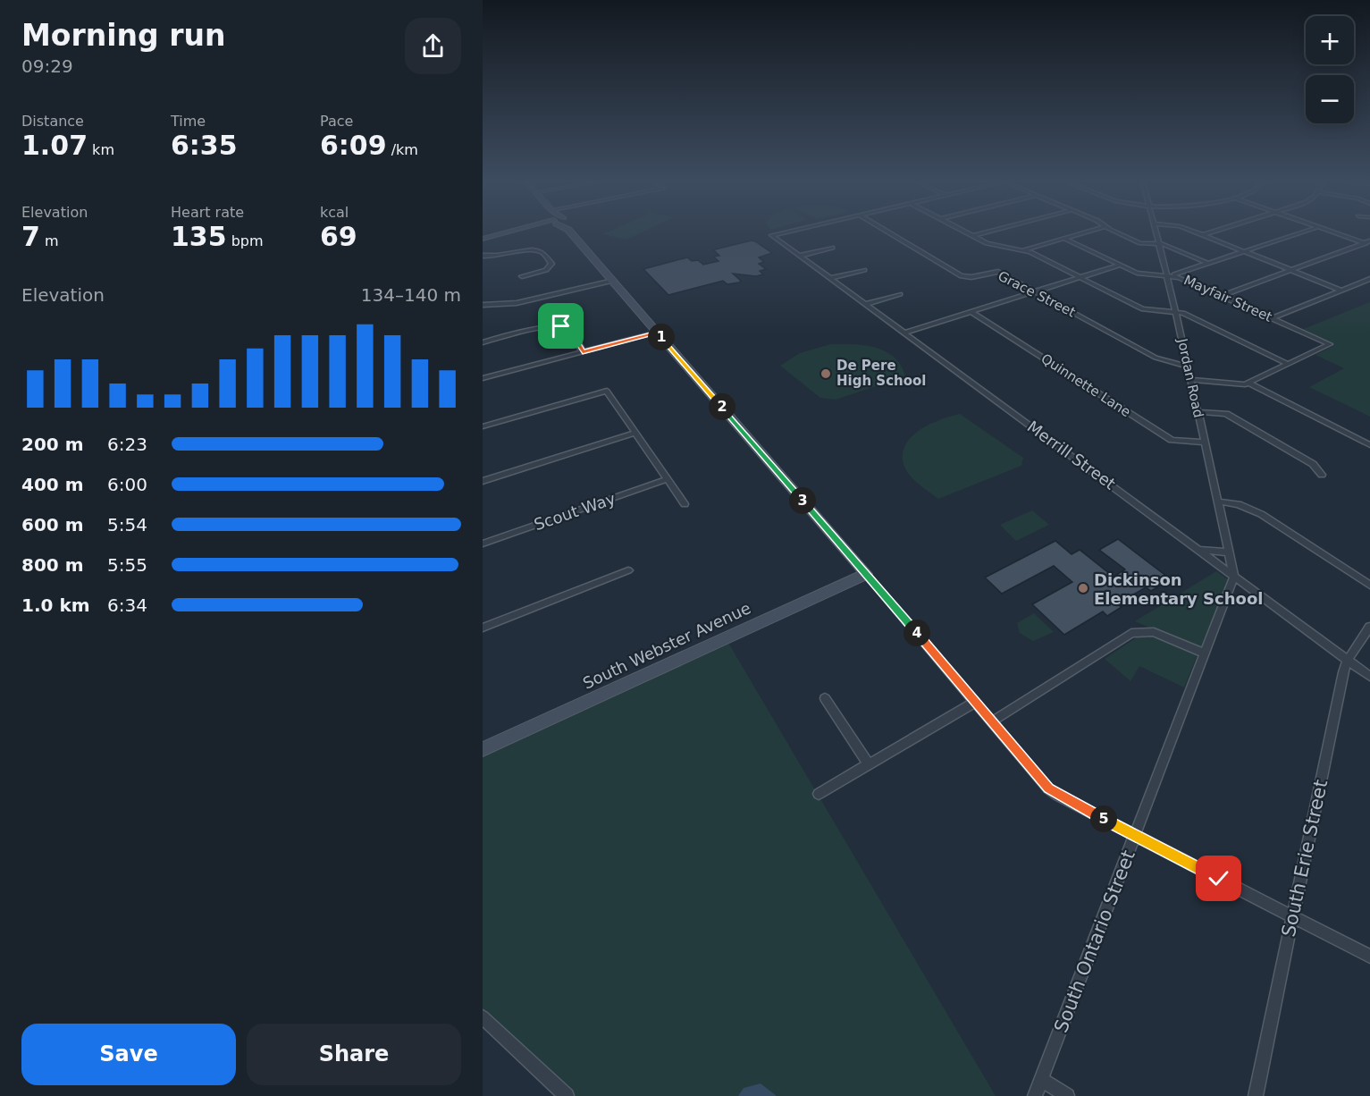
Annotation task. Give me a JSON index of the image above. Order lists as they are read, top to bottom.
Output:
{
  "streets": {
    "street": [
      "Grace Street",
      "Mayfair Street",
      "Jordan Road",
      "Quinnette Lane",
      "Merrill Street",
      "Scout Way",
      "South Webster Avenue",
      "South Erie Street",
      "South Ontario Street"
    ]
  },
  "crossings": [
    ["Grace Street", "Jordan Road"],
    ["Mayfair Street", "Jordan Road"],
    ["Jordan Road", "Quinnette Lane"],
    ["Jordan Road", "Merrill Street"],
    ["Jordan Road", "South Ontario Street"],
    ["Merrill Street", "South Erie Street"],
    ["Merrill Street", "South Ontario Street"]
  ],
  "places": ["De Pere High School", "Dickinson Elementary School"],
  "page": {
    "heading": ["Morning run", "09:29"],
    "map_buttons": ["+", "−"],
    "stats": [
      ["Distance", "1.07 km"],
      ["Time", "6:35"],
      ["Pace", "6:09 /km"],
      ["Elevation", "7 m"],
      ["Heart rate", "135 bpm"],
      ["kcal", "69"]
    ],
    "chart": ["Elevation", "134–140 m"],
    "pins": [
      "1",
      "2",
      "3",
      "4",
      "5"
    ],
    "list": [
      {
        "name": "200 m",
        "note": "6:23"
      },
      {
        "name": "400 m",
        "note": "6:00"
      },
      {
        "name": "600 m",
        "note": "5:54"
      },
      {
        "name": "800 m",
        "note": "5:55"
      },
      {
        "name": "1.0 km",
        "note": "6:34"
      }
    ],
    "buttons": ["Save", "Share"]
  }
}
